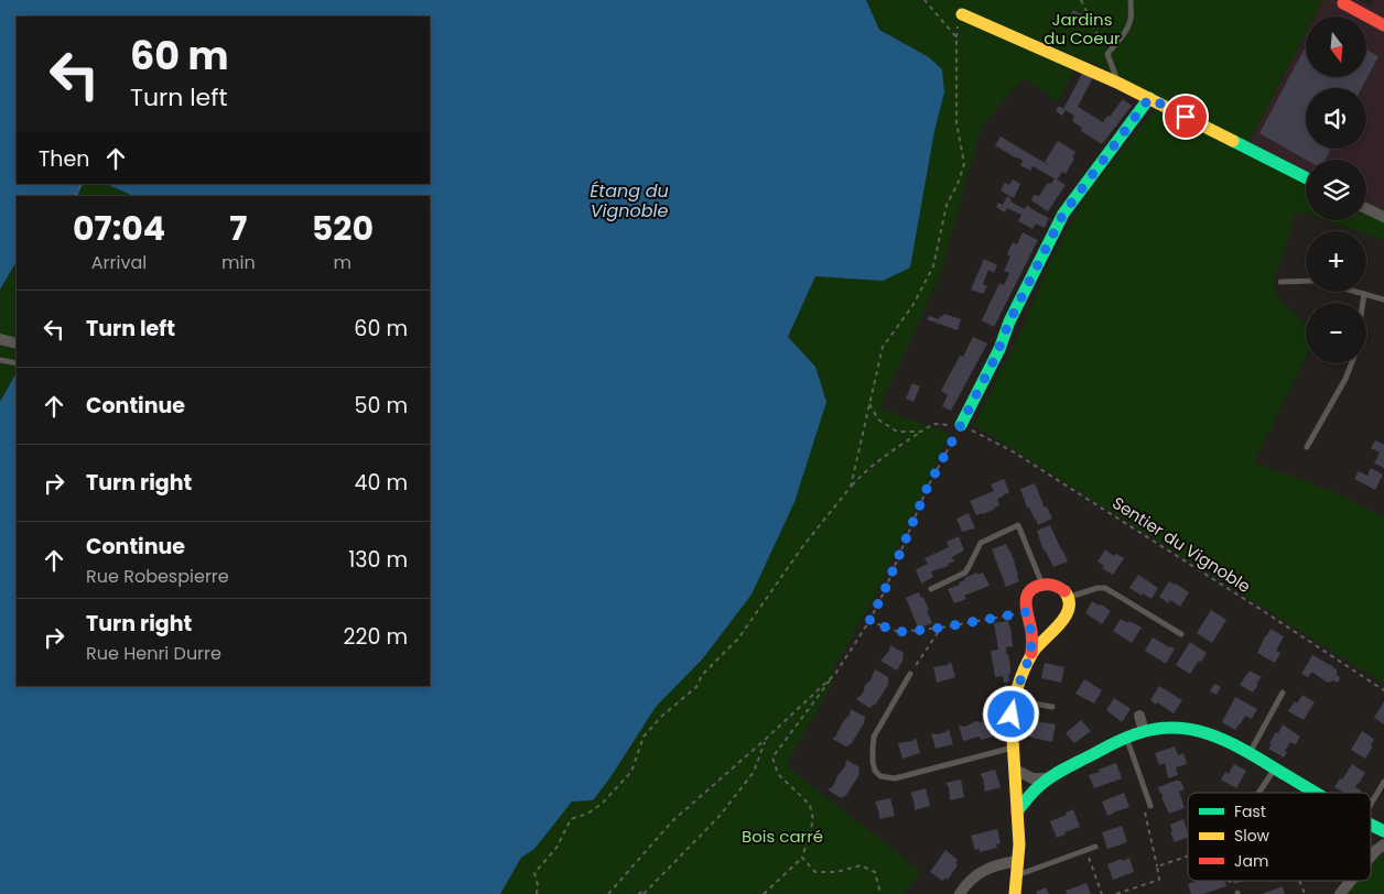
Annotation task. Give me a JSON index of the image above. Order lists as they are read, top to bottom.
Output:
{
  "streets": {
    "path": ["Sentier du Vignoble"]
  },
  "water": ["Étang du Vignoble"],
  "parks": ["Jardins du Coeur", "Bois carré"],
  "legend": ["Fast", "Slow", "Jam"],
  "north": "bottom",
  "page": {
    "map_buttons": ["+", "−"],
    "turn": ["60 m", "Turn left"],
    "then": "Then",
    "eta": [
      "07:04",
      "Arrival",
      "7",
      "min",
      "520",
      "m"
    ],
    "list": [
      {
        "name": "Turn left",
        "value": "60 m"
      },
      {
        "name": "Continue",
        "value": "50 m"
      },
      {
        "name": "Turn right",
        "value": "40 m"
      },
      {
        "name": "Continue",
        "note": "Rue Robespierre",
        "value": "130 m"
      },
      {
        "name": "Turn right",
        "note": "Rue Henri Durre",
        "value": "220 m"
      }
    ]
  }
}
